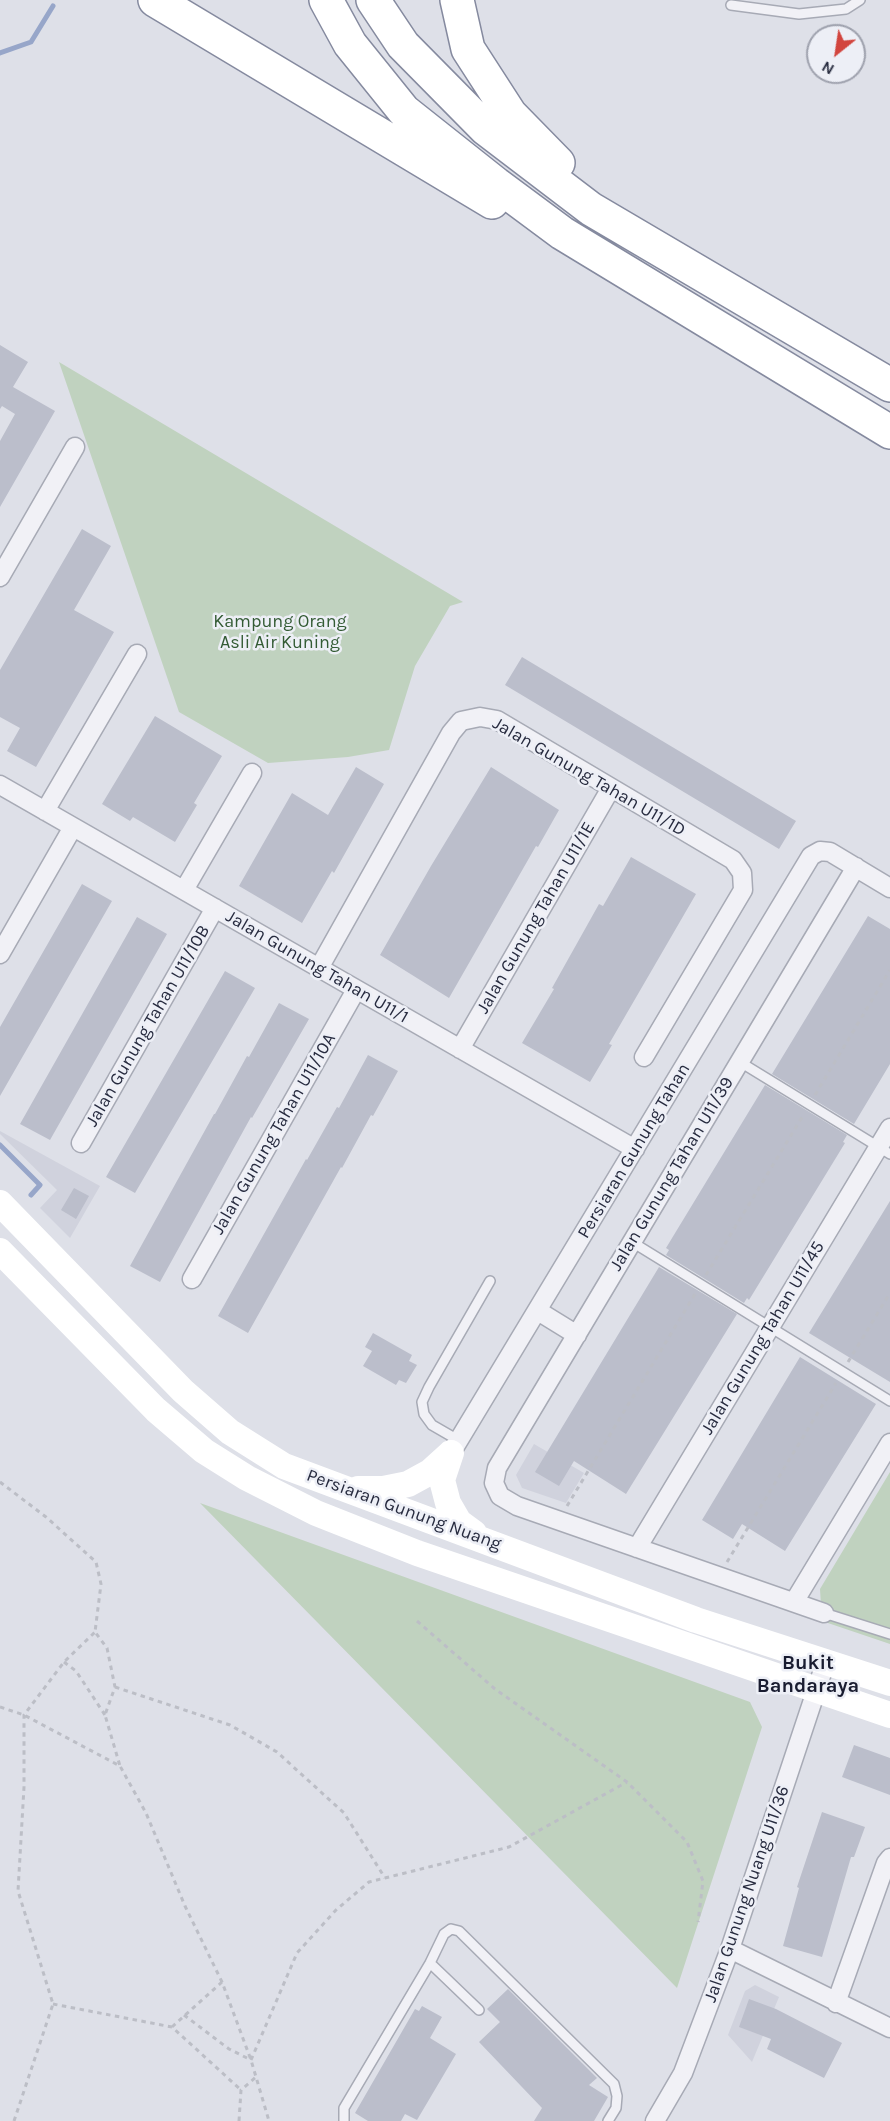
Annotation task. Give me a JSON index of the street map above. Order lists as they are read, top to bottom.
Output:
{
  "streets": {
    "street": [
      "Jalan Gunung Tahan U11/1D",
      "Jalan Gunung Tahan U11/1E",
      "Jalan Gunung Tahan U11/1",
      "Jalan Gunung Tahan U11/10B",
      "Jalan Gunung Tahan U11/10A",
      "Persiaran Gunung Tahan",
      "Jalan Gunung Tahan U11/39",
      "Jalan Gunung Tahan U11/45",
      "Persiaran Gunung Nuang",
      "Jalan Gunung Nuang U11/36"
    ]
  },
  "crossings": [
    ["Jalan Gunung Tahan U11/1D", "Jalan Gunung Tahan U11/1E"],
    ["Jalan Gunung Tahan U11/1D", "Jalan Gunung Tahan U11/1"],
    ["Jalan Gunung Tahan U11/1E", "Jalan Gunung Tahan U11/1"],
    ["Jalan Gunung Tahan U11/1", "Jalan Gunung Tahan U11/10B"],
    ["Jalan Gunung Tahan U11/1", "Jalan Gunung Tahan U11/10A"],
    ["Jalan Gunung Tahan U11/1", "Persiaran Gunung Tahan"],
    ["Persiaran Gunung Tahan", "Jalan Gunung Tahan U11/39"],
    ["Persiaran Gunung Nuang", "Jalan Gunung Nuang U11/36"]
  ],
  "districts": ["Bukit Bandaraya"],
  "parks": ["Kampung Orang Asli Air Kuning"],
  "north": "bottom left"
}
